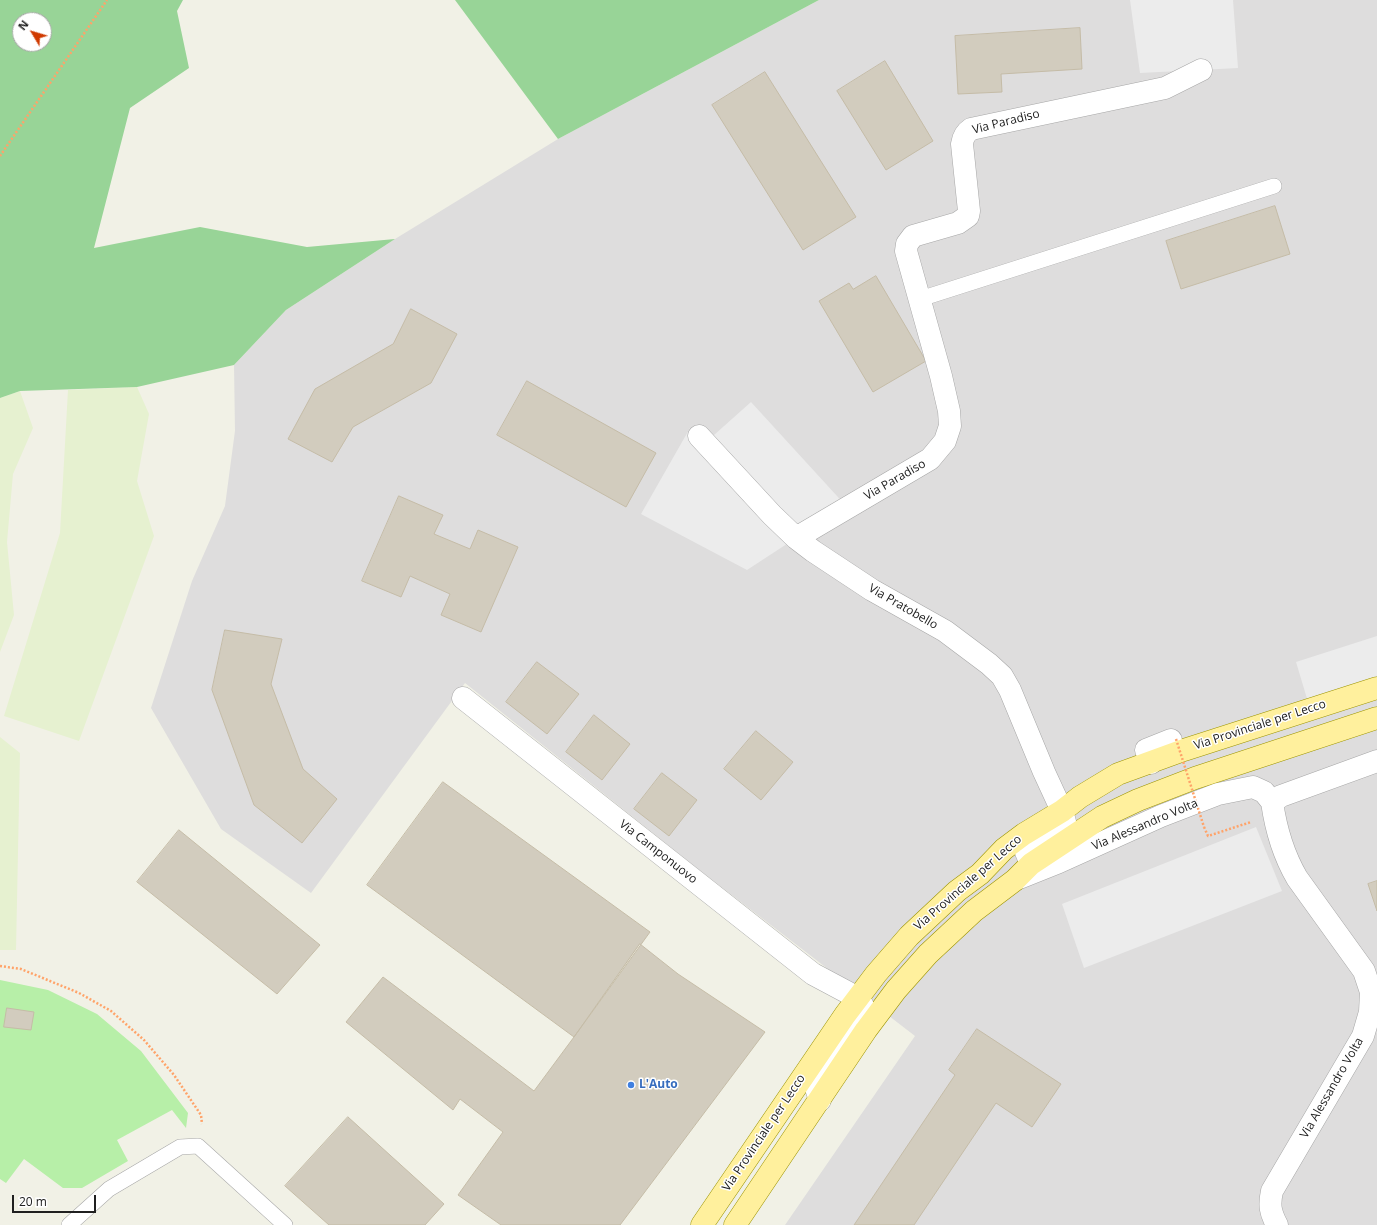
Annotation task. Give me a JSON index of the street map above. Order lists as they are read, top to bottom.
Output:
{
  "streets": {
    "main road": ["Via Provinciale per Lecco"],
    "street": [
      "Via Paradiso",
      "Via Pratobello",
      "Via Alessandro Volta",
      "Via Camponuovo"
    ]
  },
  "crossings": [
    ["Via Paradiso", "Via Pratobello"],
    ["Via Pratobello", "Via Provinciale per Lecco"],
    ["Via Provinciale per Lecco", "Via Camponuovo"]
  ],
  "places": ["L'Auto"],
  "scale_bar": "20 m",
  "north": "top left"
}
